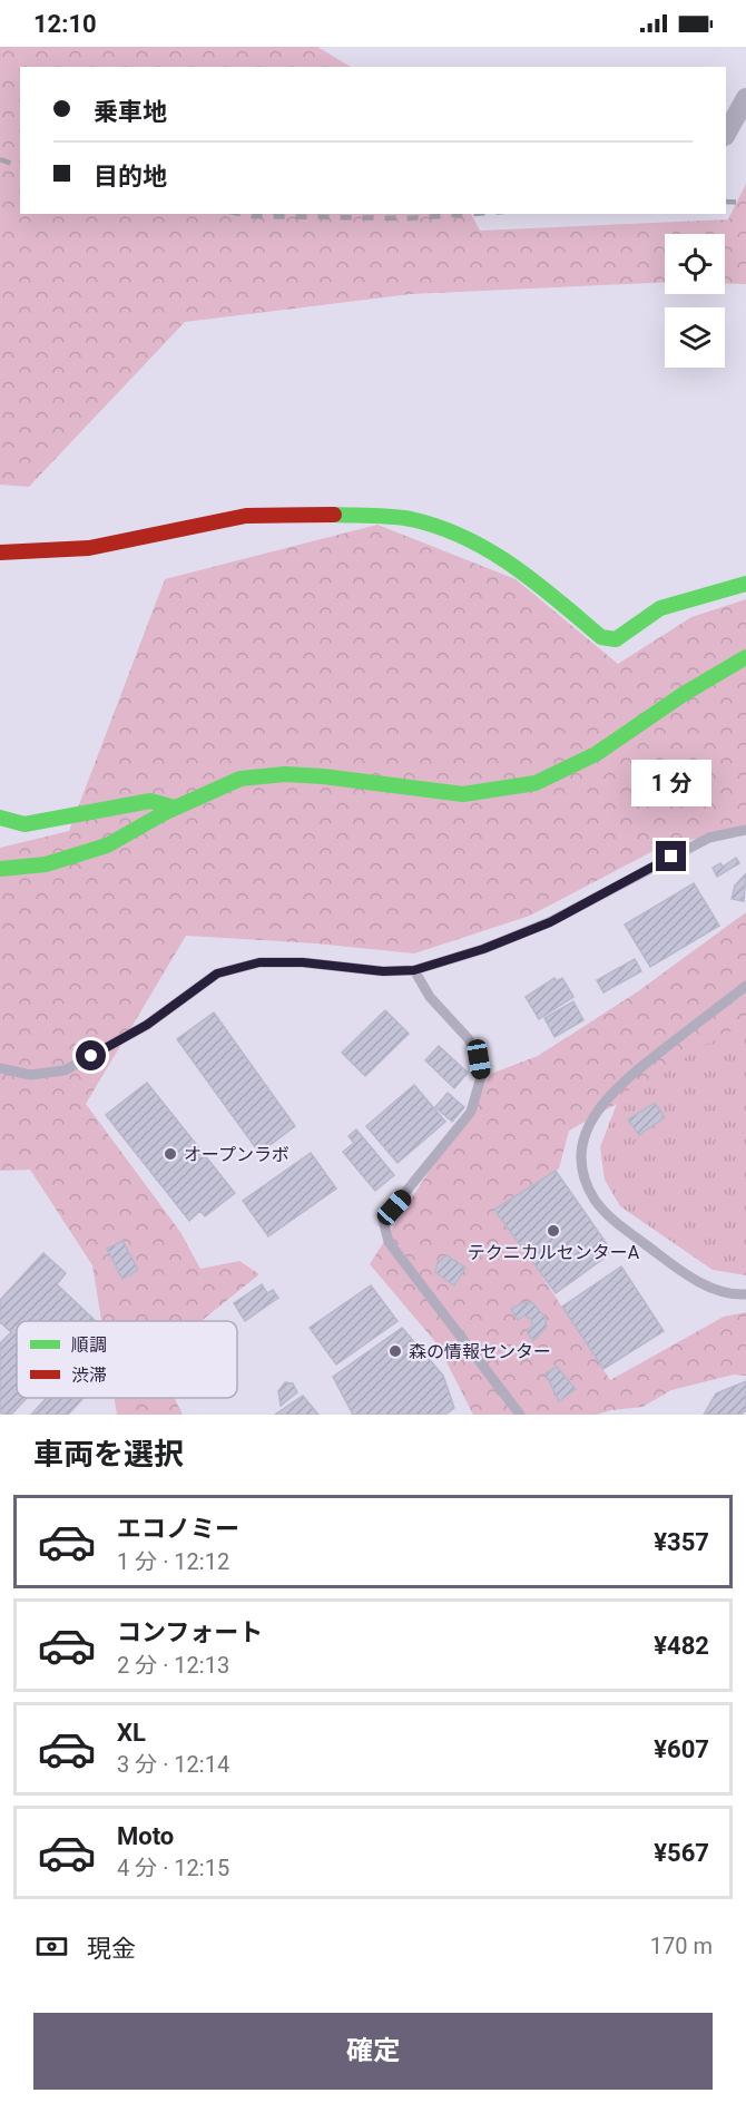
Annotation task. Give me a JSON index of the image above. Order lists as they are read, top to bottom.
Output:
{
  "places": ["オープンラボ", "テクニカルセンターA", "森の情報センター"],
  "legend": ["順調", "渋滞"],
  "page": {
    "status": "12:10",
    "banner": ["乗車地", "目的地"],
    "bubble": "1 分",
    "heading": "車両を選択",
    "list": [
      {
        "name": "エコノミー",
        "note": "1 分 · 12:12",
        "value": "¥357"
      },
      {
        "name": "コンフォート",
        "note": "2 分 · 12:13",
        "value": "¥482"
      },
      {
        "name": "XL",
        "note": "3 分 · 12:14",
        "value": "¥607"
      },
      {
        "name": "Moto",
        "note": "4 分 · 12:15",
        "value": "¥567"
      }
    ],
    "pay": ["現金", "170 m"],
    "buttons": "確定"
  }
}
